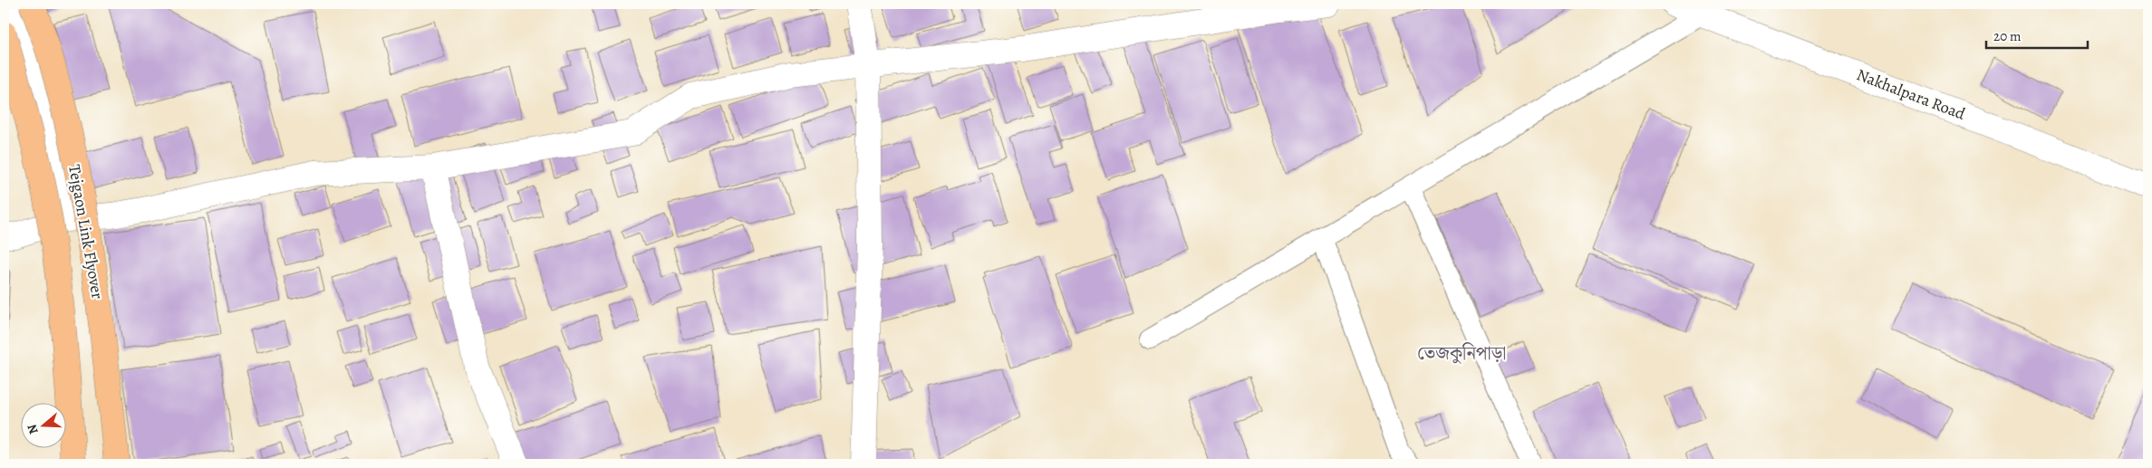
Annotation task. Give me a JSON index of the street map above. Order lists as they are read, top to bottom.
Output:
{
  "streets": {
    "main road": ["Tejgaon Link Flyover"],
    "street": ["Nakhalpara Road"]
  },
  "districts": ["তেজকুনিপাড়া"],
  "scale_bar": "20 m",
  "north": "left"
}
